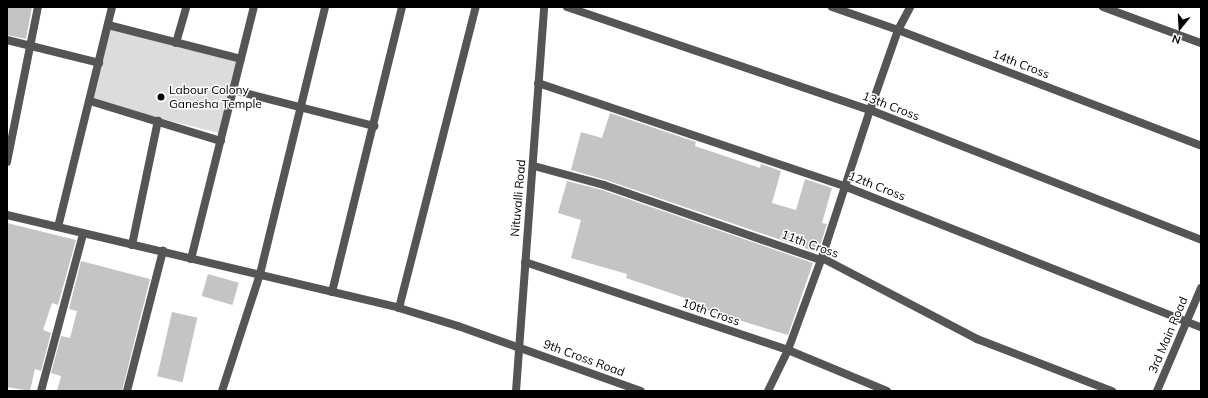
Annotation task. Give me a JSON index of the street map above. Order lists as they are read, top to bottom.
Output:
{
  "streets": {
    "street": [
      "14th Cross",
      "13th Cross",
      "12th Cross",
      "Nituvalli Road",
      "11th Cross",
      "10th Cross",
      "3rd Main Road",
      "9th Cross Road"
    ]
  },
  "crossings": [
    ["12th Cross", "Nituvalli Road"],
    ["12th Cross", "3rd Main Road"],
    ["Nituvalli Road", "11th Cross"],
    ["Nituvalli Road", "10th Cross"],
    ["Nituvalli Road", "9th Cross Road"]
  ],
  "places": ["Labour Colony Ganesha Temple"],
  "north": "bottom"
}
